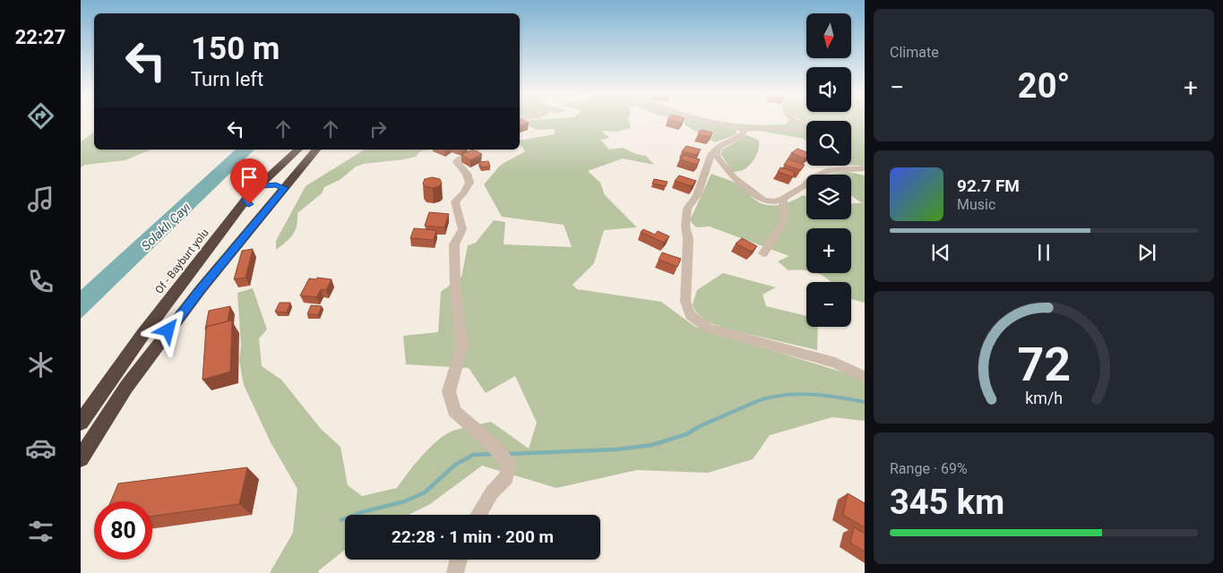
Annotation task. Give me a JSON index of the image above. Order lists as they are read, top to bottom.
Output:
{
  "streets": {
    "highway": ["Of - Bayburt yolu"]
  },
  "water": ["Solaklı Çayı"],
  "north": "bottom",
  "page": {
    "tabs": "22:27",
    "tile": [
      "Climate",
      ["Range · 69%", "345 km"]
    ],
    "map_buttons": ["+", "−"],
    "turn": ["150 m", "Turn left"],
    "heat": ["−", "20°", "+"],
    "song": ["92.7 FM", "Music"],
    "limit": "80",
    "trip": "22:28 · 1 min · 200 m",
    "gauge": ["72", "km/h"]
  }
}
